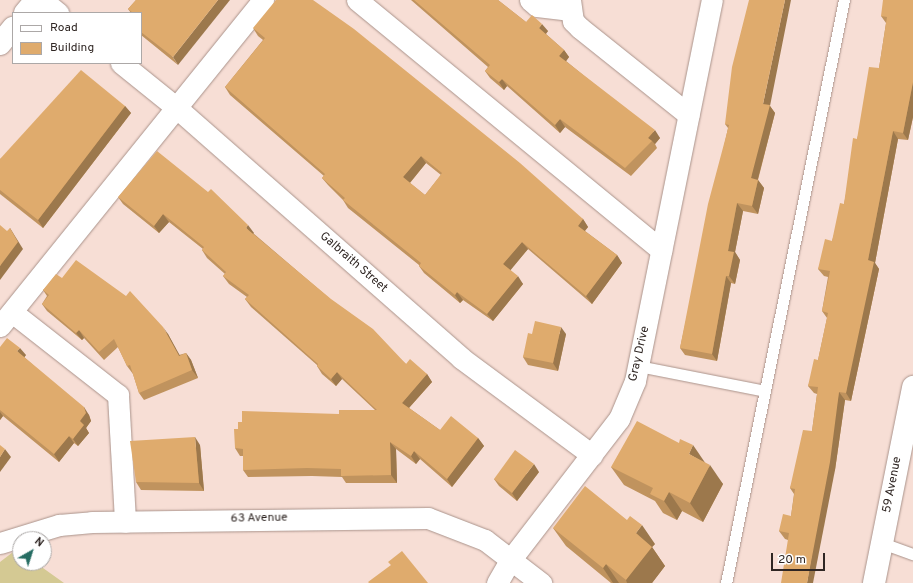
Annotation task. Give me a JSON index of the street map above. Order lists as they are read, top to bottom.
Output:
{
  "streets": {
    "street": [
      "Galbraith Street",
      "Gray Drive",
      "59 Avenue",
      "63 Avenue"
    ]
  },
  "crossings": [
    ["Galbraith Street", "Gray Drive"],
    ["Gray Drive", "63 Avenue"]
  ],
  "legend": ["Road", "Building"],
  "scale_bar": "20 m",
  "north": "top right"
}
